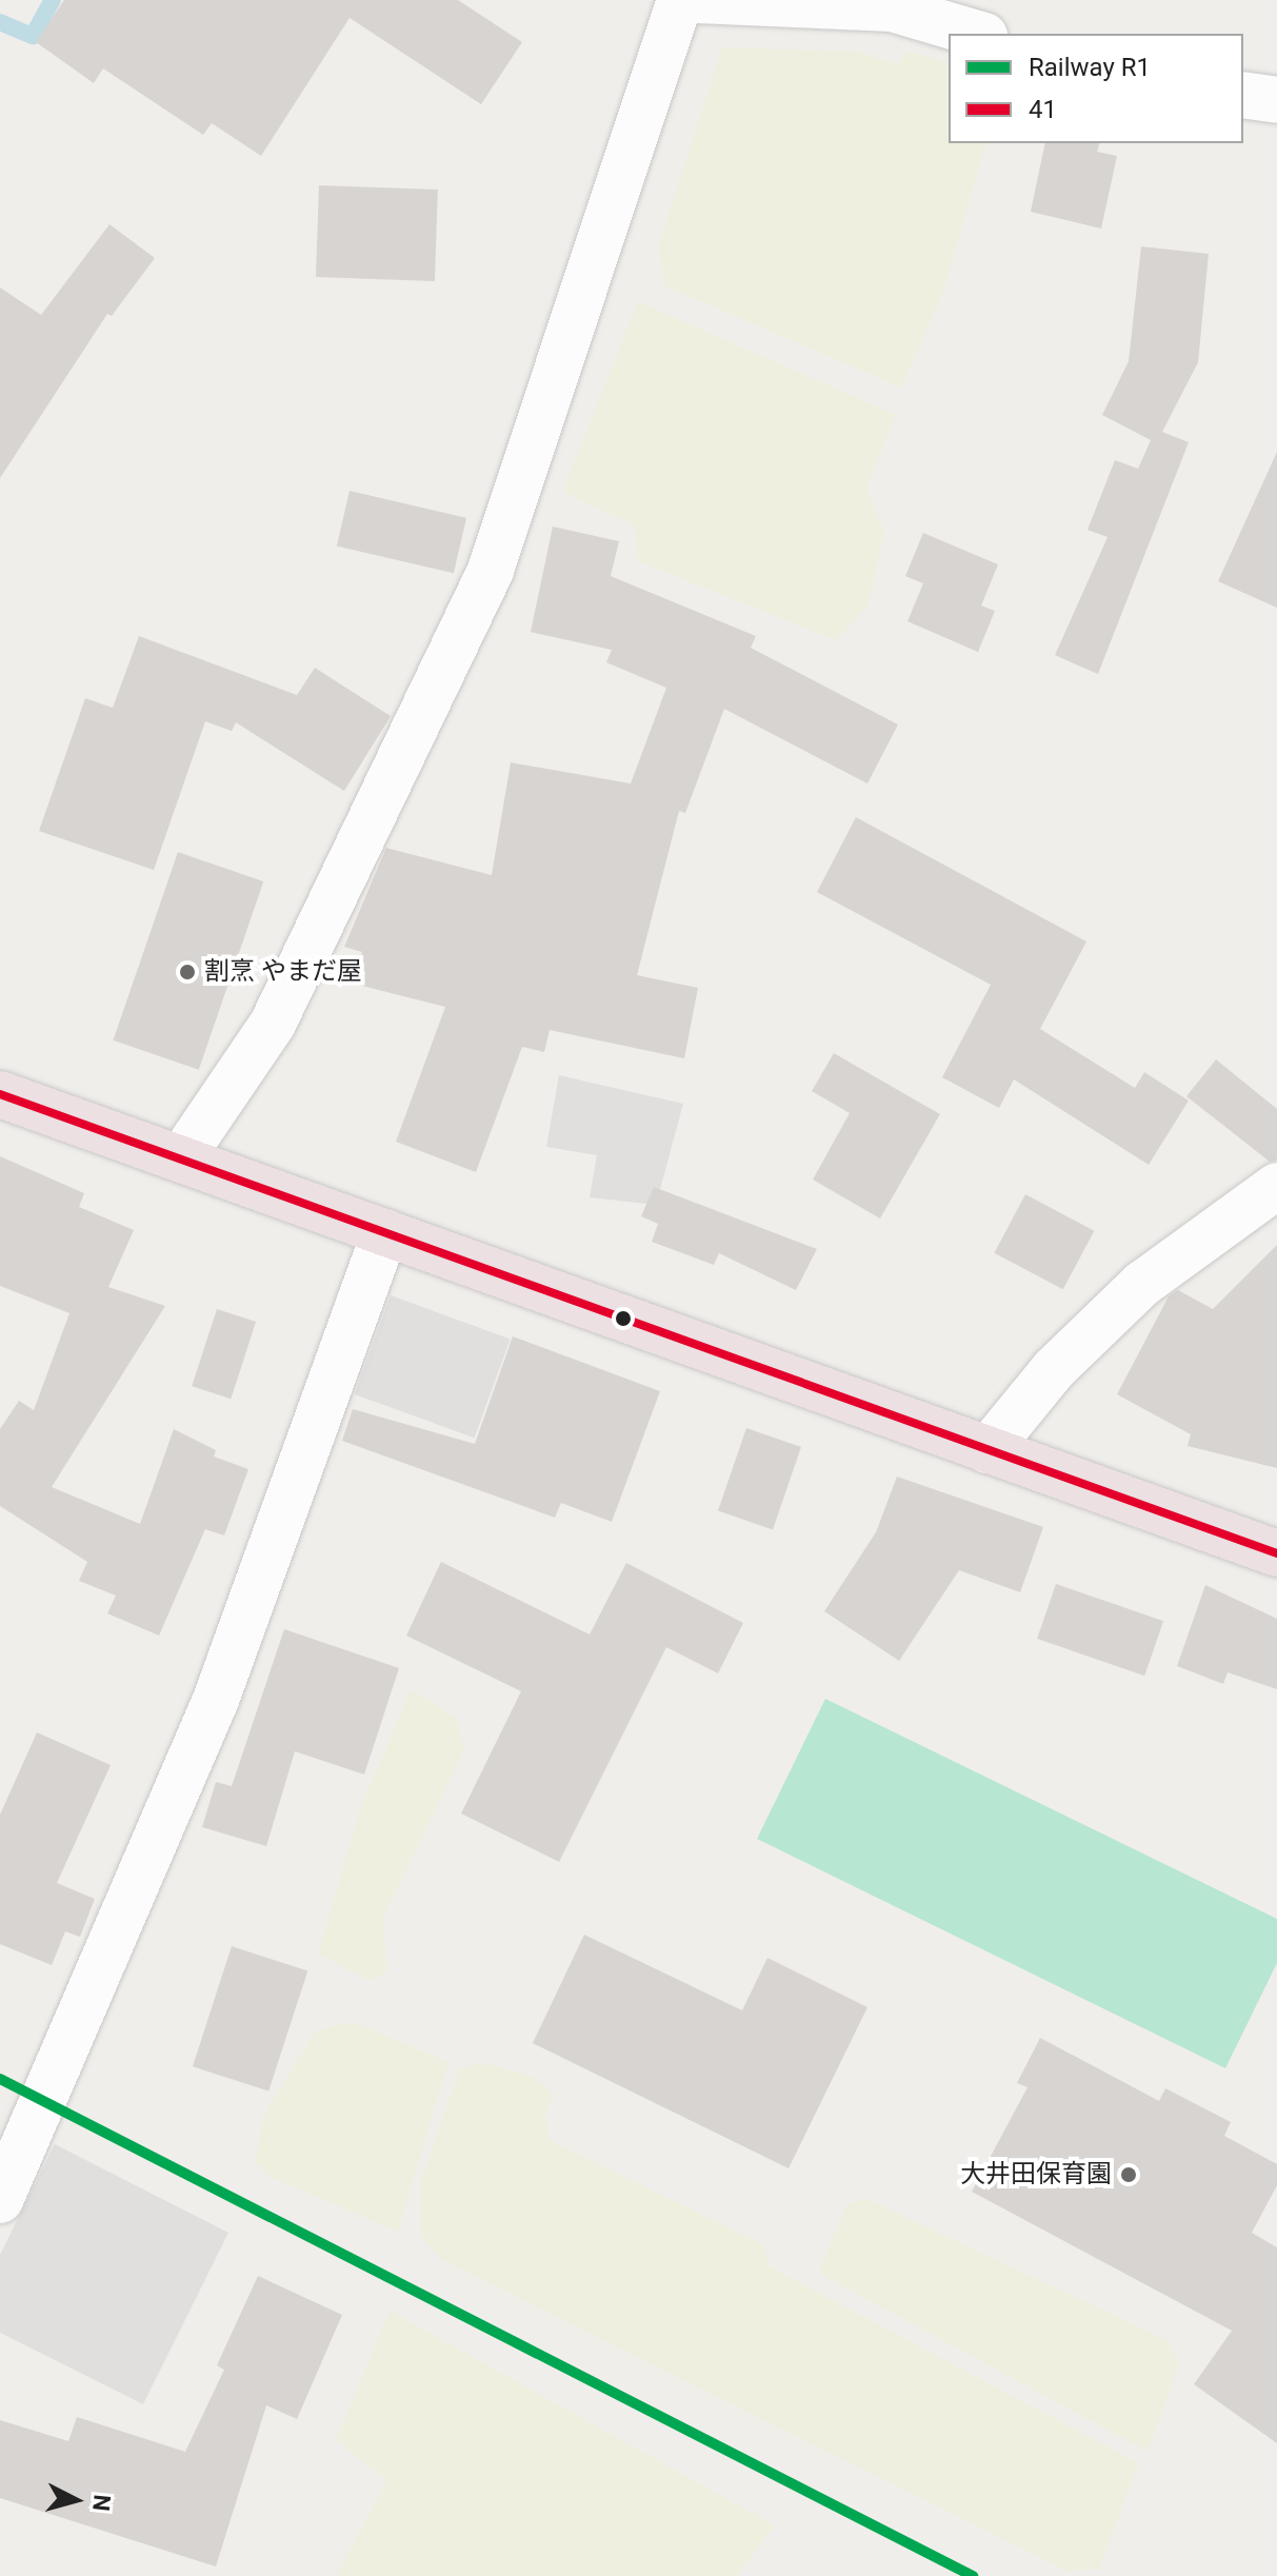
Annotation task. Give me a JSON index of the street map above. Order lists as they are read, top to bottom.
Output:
{
  "places": ["割烹 やまだ屋", "大井田保育園"],
  "lines": ["transit line 41", "rail line R1"],
  "legend": ["Railway R1", "41"],
  "north": "right"
}
